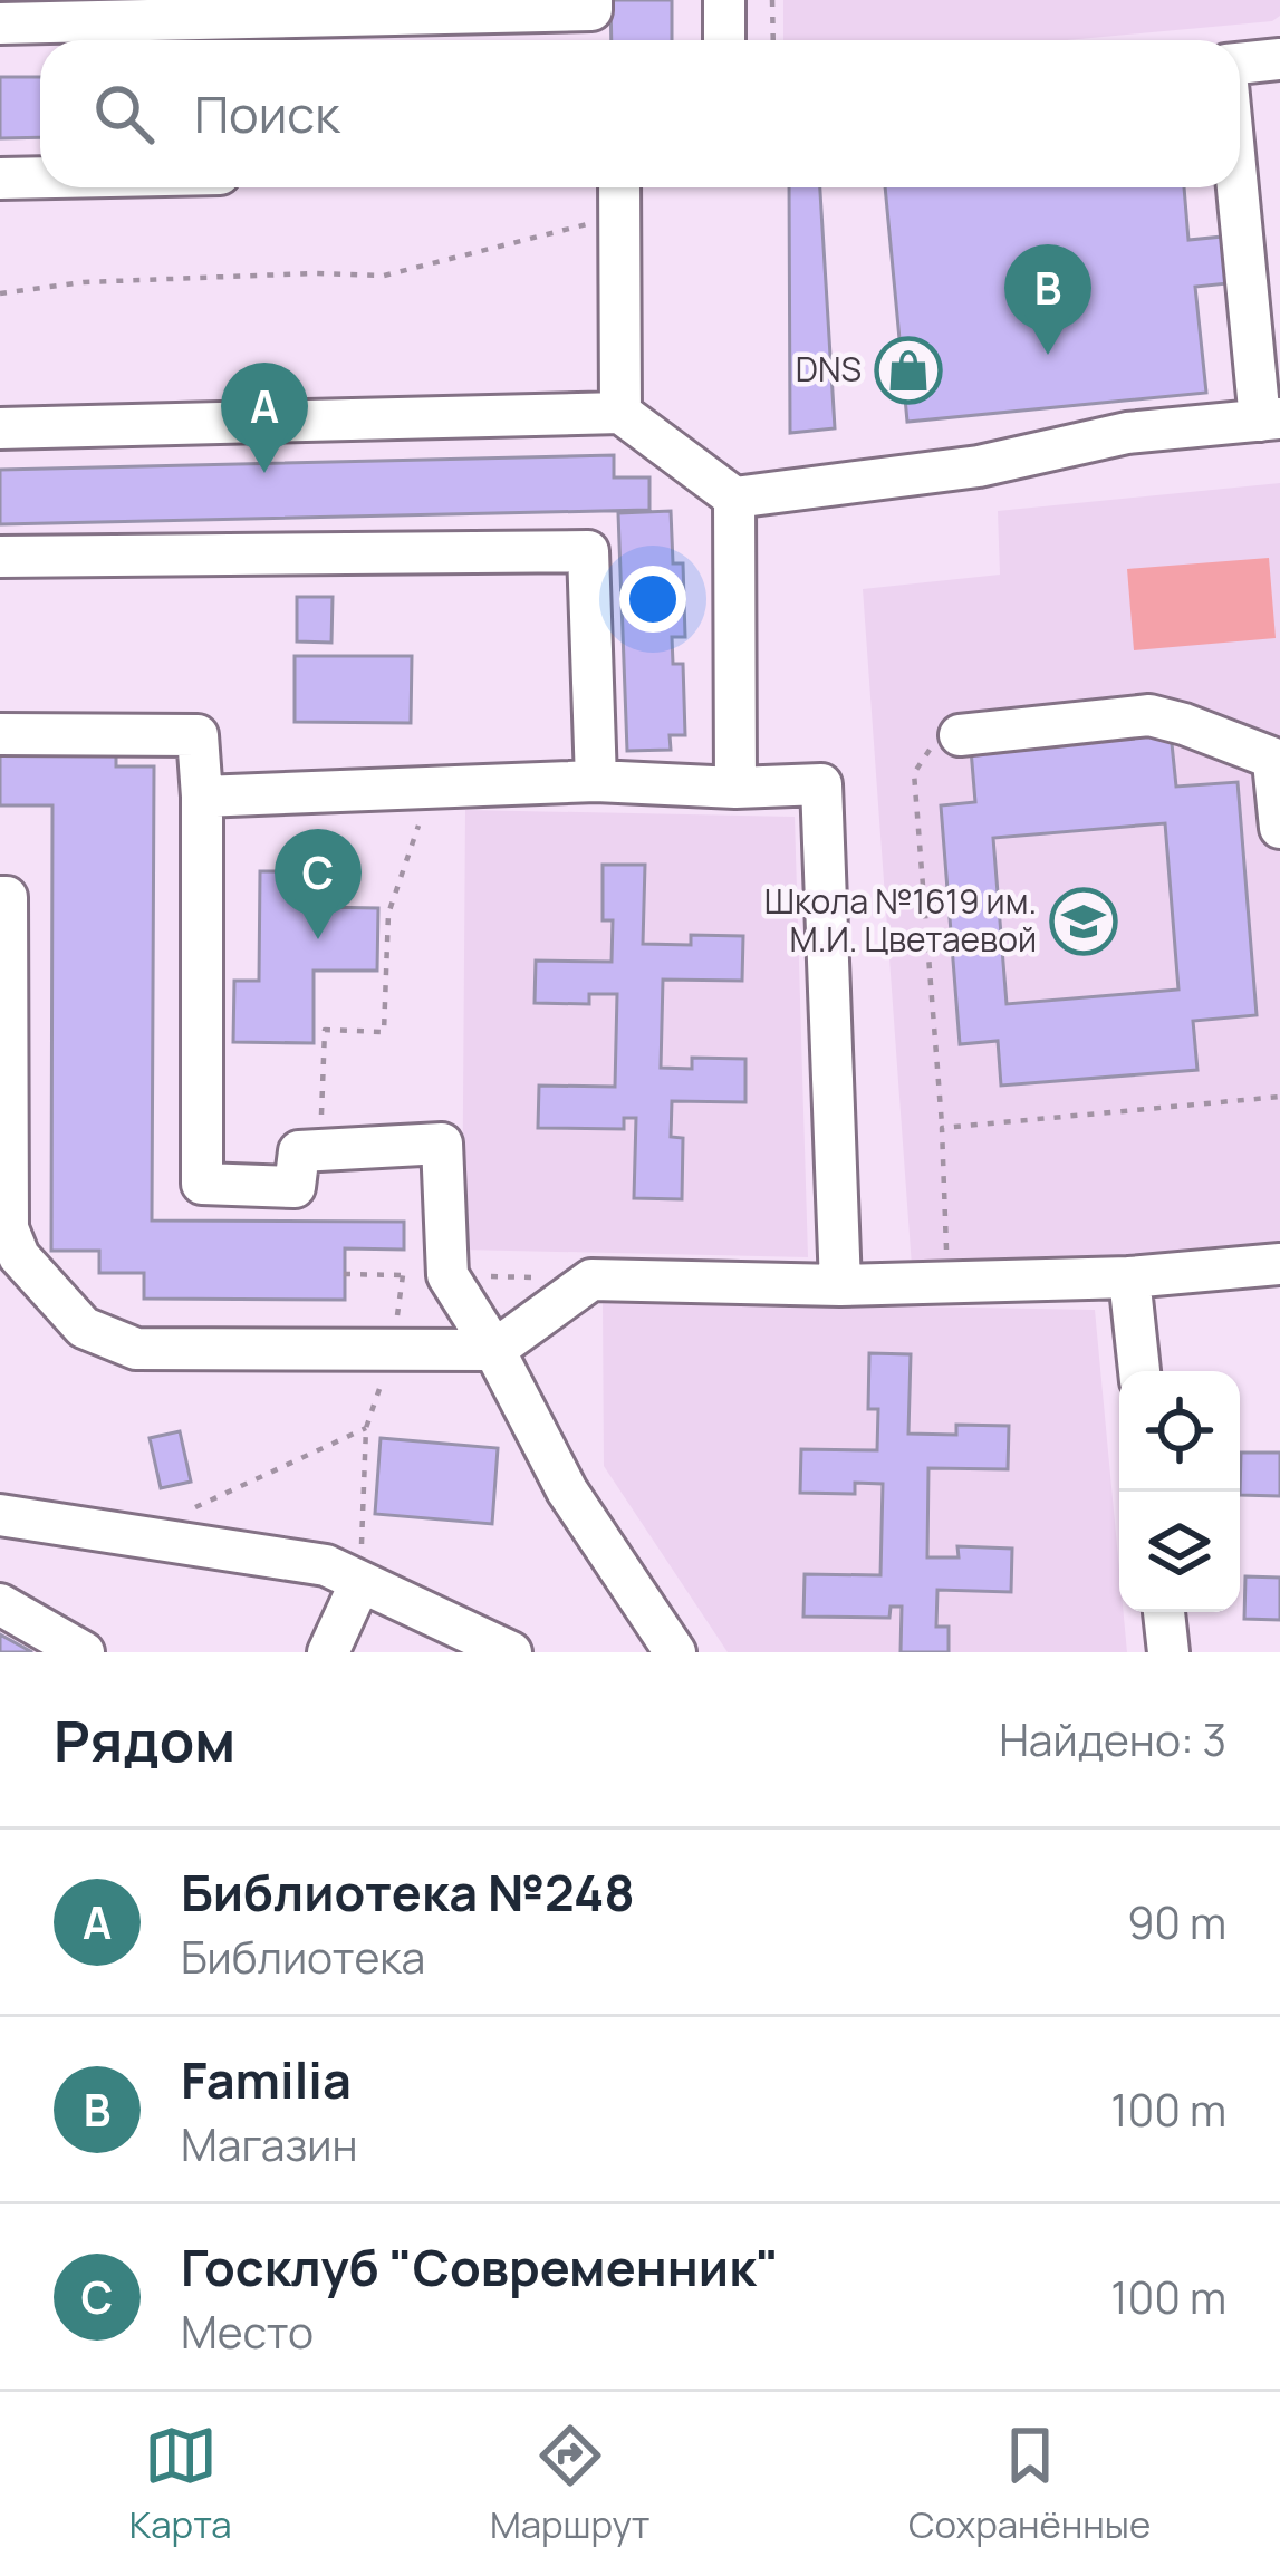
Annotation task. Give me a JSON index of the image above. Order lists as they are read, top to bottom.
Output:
{
  "places": {
    "shop": ["DNS"],
    "school or university": ["Школа №1619 им. М.И. Цветаевой"]
  },
  "page": {
    "search": "Поиск",
    "pins": ["B", "A", "C"],
    "heading": ["Рядом", "Найдено: 3"],
    "list": [
      {
        "mark": "A",
        "name": "Библиотека №248",
        "note": "Библиотека",
        "value": "90 m"
      },
      {
        "mark": "B",
        "name": "Familia",
        "note": "Магазин",
        "value": "100 m"
      },
      {
        "mark": "C",
        "name": "Госклуб \"Современник\"",
        "note": "Место",
        "value": "100 m"
      }
    ],
    "nav": ["Карта", "Маршрут", "Сохранённые"]
  }
}
